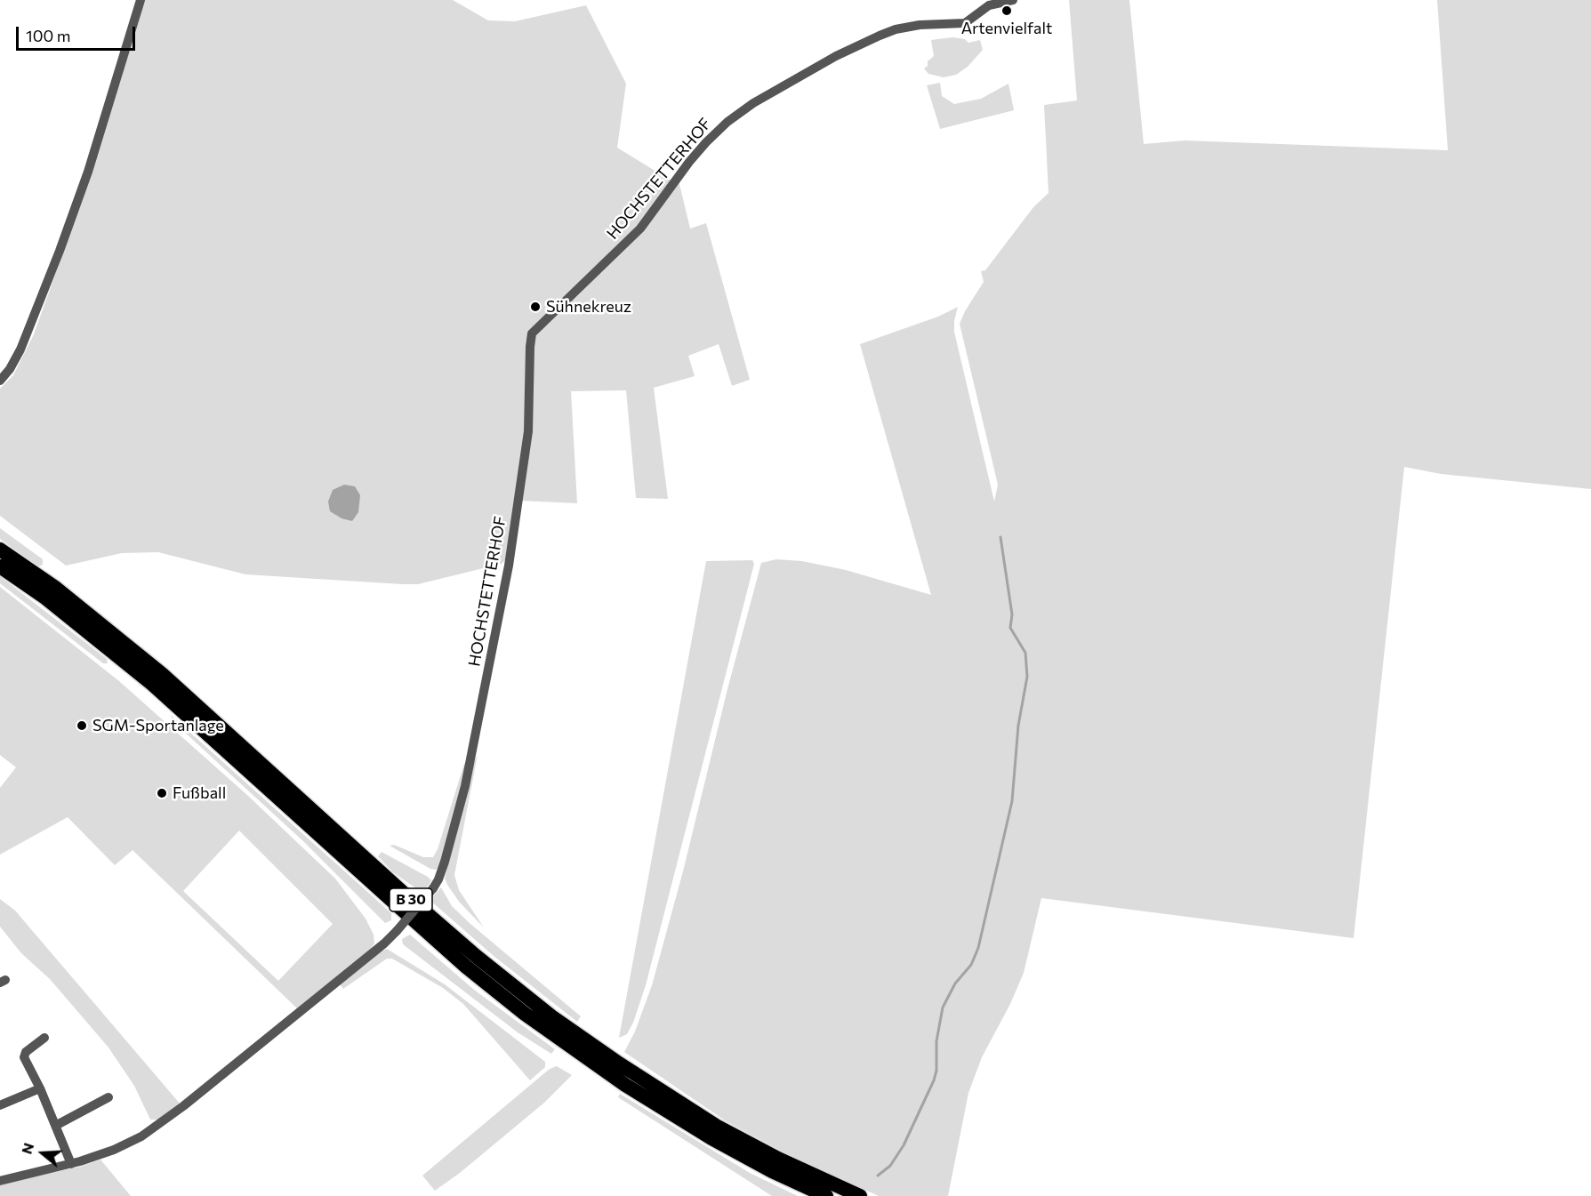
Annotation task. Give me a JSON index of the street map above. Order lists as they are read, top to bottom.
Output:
{
  "streets": {
    "highway": ["B 30"],
    "street": ["HOCHSTETTERHOF"]
  },
  "places": [
    "Artenvielfalt",
    "Sühnekreuz",
    "SGM-Sportanlage",
    "Fußball"
  ],
  "scale_bar": "100 m",
  "north": "left"
}
